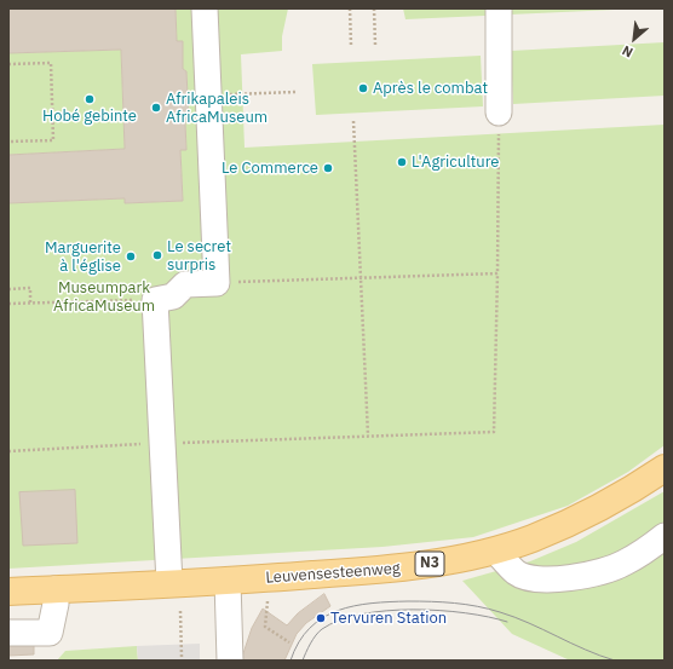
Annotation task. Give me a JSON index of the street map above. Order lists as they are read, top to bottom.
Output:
{
  "streets": {
    "main road": ["N3", "Leuvensesteenweg"]
  },
  "parks": ["Museumpark AfricaMuseum"],
  "places": [
    "Après le combat",
    "Hobé gebinte",
    "Afrikapaleis AfricaMuseum",
    "L'Agriculture",
    "Le Commerce",
    "Le secret surpris",
    "Marguerite à l'église",
    "Tervuren Station"
  ],
  "north": "bottom left"
}
